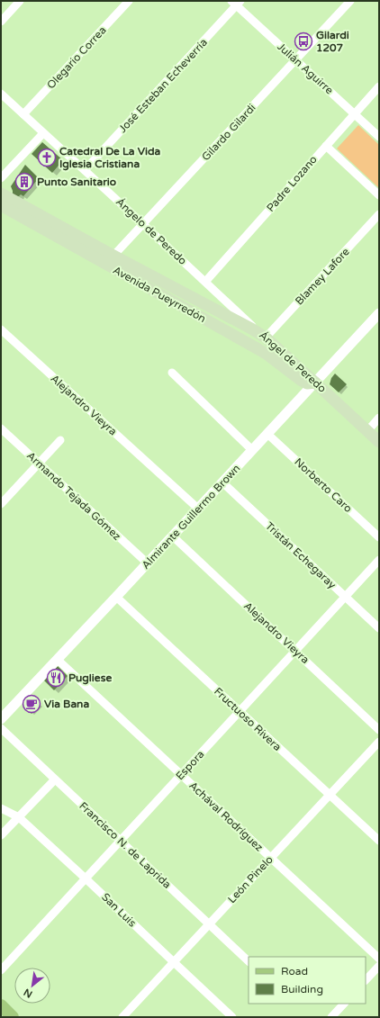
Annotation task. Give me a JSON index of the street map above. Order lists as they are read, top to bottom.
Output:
{
  "streets": {
    "main road": ["Avenida Pueyrredón", "Ángel de Peredo"],
    "street": [
      "Olegario Correa",
      "Julián Aguirre",
      "José Esteban Echeverría",
      "Gilardo Gilardi",
      "Padre Lozano",
      "Ángelo de Peredo",
      "Blamey Lafore",
      "Alejandro Vieyra",
      "Norberto Caro",
      "Armando Tejada Gómez",
      "Almirante Guillermo Brown",
      "Tristán Echegaray",
      "Fructuoso Rivera",
      "Espora",
      "Achával Rodríguez",
      "Francisco N. de Laprida",
      "León Pinelo",
      "San Luis"
    ]
  },
  "crossings": [
    ["Olegario Correa", "Ángelo de Peredo"],
    ["Julián Aguirre", "José Esteban Echeverría"],
    ["Julián Aguirre", "Gilardo Gilardi"],
    ["Julián Aguirre", "Padre Lozano"],
    ["José Esteban Echeverría", "Ángelo de Peredo"],
    ["Gilardo Gilardi", "Ángelo de Peredo"],
    ["Gilardo Gilardi", "Avenida Pueyrredón"],
    ["Padre Lozano", "Ángelo de Peredo"],
    ["Padre Lozano", "Ángel de Peredo"],
    ["Ángelo de Peredo", "Ángel de Peredo"],
    ["Blamey Lafore", "Avenida Pueyrredón"],
    ["Blamey Lafore", "Ángel de Peredo"],
    ["Avenida Pueyrredón", "Ángel de Peredo"],
    ["Avenida Pueyrredón", "Almirante Guillermo Brown"],
    ["Ángel de Peredo", "Almirante Guillermo Brown"],
    ["Alejandro Vieyra", "Almirante Guillermo Brown"],
    ["Alejandro Vieyra", "Espora"],
    ["Norberto Caro", "Almirante Guillermo Brown"],
    ["Armando Tejada Gómez", "Almirante Guillermo Brown"],
    ["Almirante Guillermo Brown", "Tristán Echegaray"],
    ["Almirante Guillermo Brown", "Fructuoso Rivera"],
    ["Almirante Guillermo Brown", "Achával Rodríguez"],
    ["Tristán Echegaray", "Espora"],
    ["Fructuoso Rivera", "Espora"],
    ["Fructuoso Rivera", "León Pinelo"],
    ["Espora", "Achával Rodríguez"],
    ["Espora", "Francisco N. de Laprida"],
    ["Espora", "San Luis"],
    ["Achával Rodríguez", "León Pinelo"],
    ["Francisco N. de Laprida", "León Pinelo"],
    ["León Pinelo", "San Luis"]
  ],
  "places": {
    "bus stop": ["Gilardi 1207"],
    "church": ["Catedral De La Vida Iglesia Cristiana"],
    "building": ["Punto Sanitario"],
    "restaurant": ["Pugliese"],
    "cafe": ["Via Bana"]
  },
  "legend": ["Road", "Building"],
  "north": "bottom left"
}
